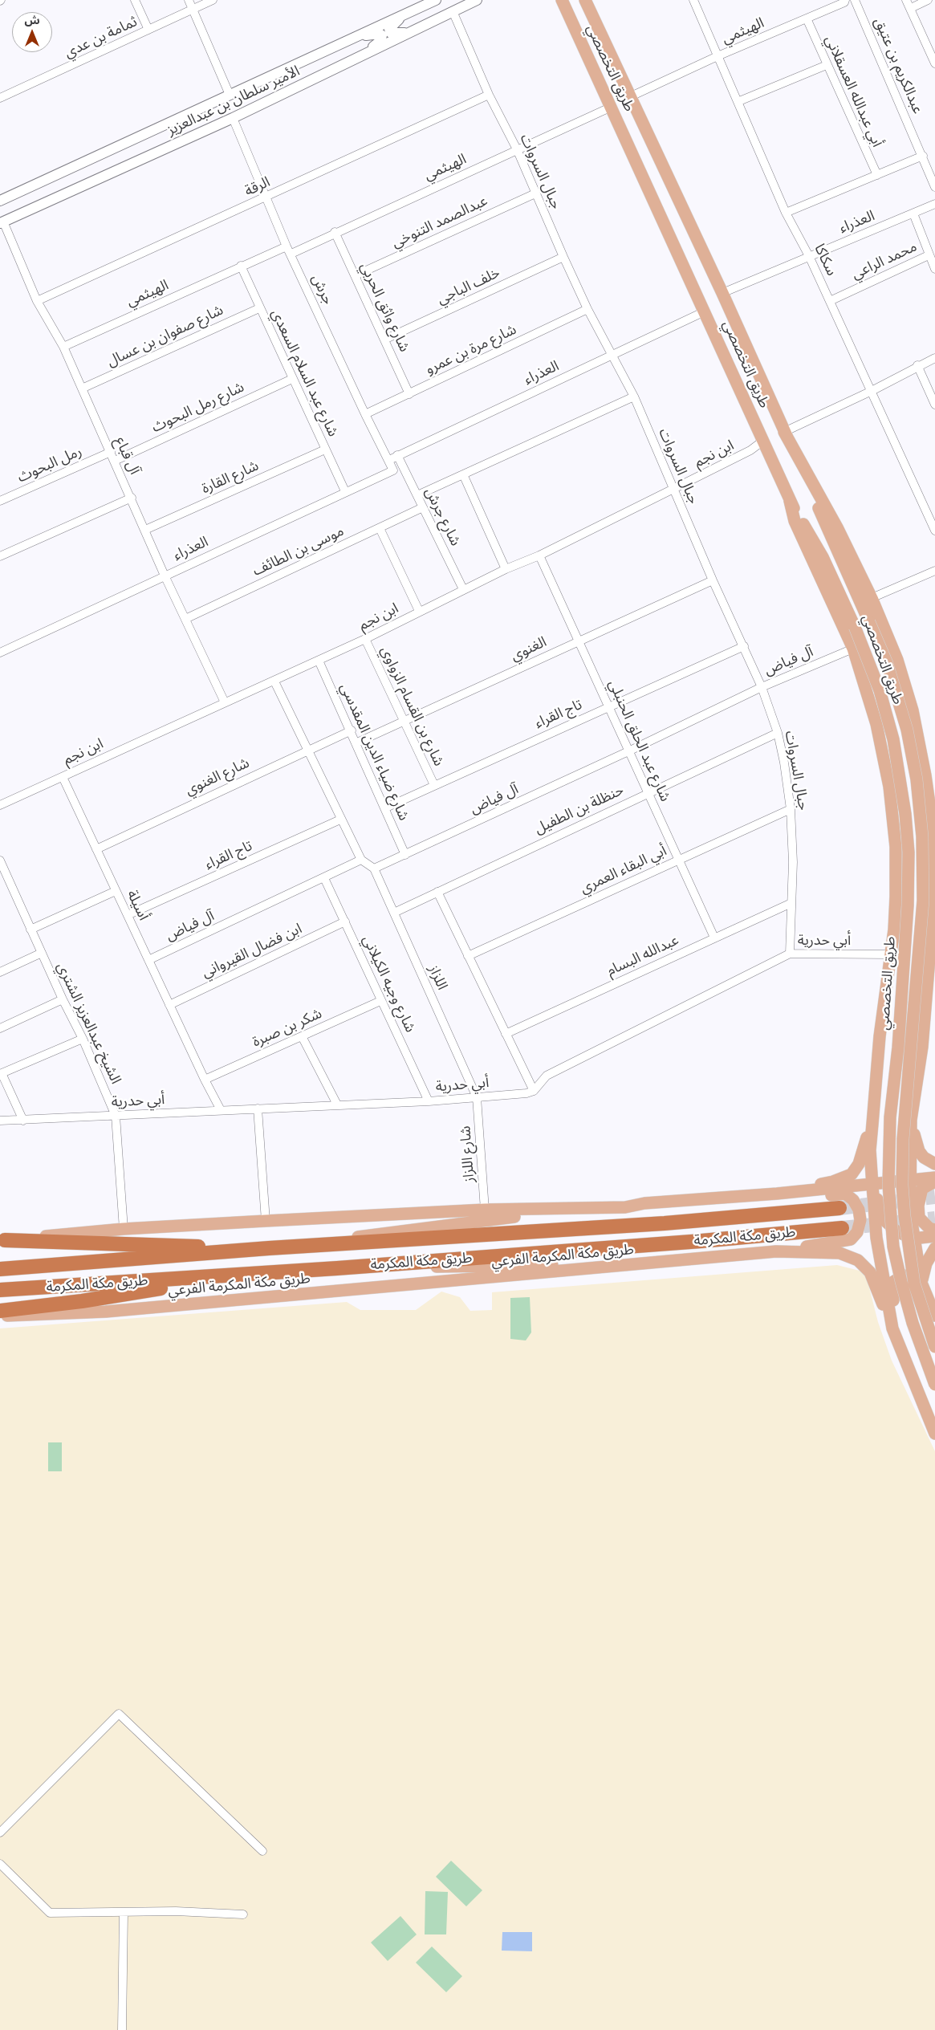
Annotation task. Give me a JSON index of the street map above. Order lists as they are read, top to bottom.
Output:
{
  "streets": {
    "highway": ["طريق مكة المكرمة"],
    "main road": ["طريق التخصصي", "طريق مكة المكرمة الفرعي"],
    "street": [
      "الهيثمي",
      "ثمامة بن عدي",
      "عبدالكريم بن عتيق",
      "أبي عبدالله العسقلاني",
      "الأمير سلطان بن عبدالعزيز",
      "جبال السروات",
      "الرقة",
      "عبدالصمد التنوخي",
      "العذراء",
      "سكاكا",
      "محمد الراعي",
      "خلف الباجي",
      "جرش",
      "شارع واثق الحربي",
      "شارع صفوان بن عسال",
      "شارع مرة بن عمرو",
      "شارع عبد السلام السعدي",
      "شارع رمل البحوث",
      "ابن نجم",
      "آل قباع",
      "رمل البحوث",
      "شارع القارة",
      "شارع جرش",
      "موسى بن الطائف",
      "الغنوي",
      "آل فياض",
      "شارع بن القسام الزواوي",
      "تاج القراء",
      "شارع عبد الحلق الحنبلي",
      "شارع ضياء الدين المقدسي",
      "شارع الغنوي",
      "حنظلة بن الطفيل",
      "أبي البقاء العمري",
      "أسيلة",
      "أبي حدرية",
      "ابن فضال القيرواني",
      "عبدالله البسام",
      "اللزاز",
      "شارع وجيه الكيلاني",
      "الشيخ عبدالعزيز الشتري",
      "شكر بن صبرة",
      "شارع اللزاز"
    ]
  },
  "crossings": [
    ["الهيثمي", "طريق التخصصي"],
    ["الهيثمي", "أبي عبدالله العسقلاني"],
    ["الهيثمي", "جبال السروات"],
    ["الهيثمي", "سكاكا"],
    ["الهيثمي", "جرش"],
    ["الهيثمي", "شارع واثق الحربي"],
    ["الهيثمي", "شارع عبد السلام السعدي"],
    ["الهيثمي", "آل قباع"],
    ["طريق التخصصي", "العذراء"],
    ["طريق التخصصي", "ابن نجم"],
    ["الأمير سلطان بن عبدالعزيز", "جبال السروات"],
    ["الأمير سلطان بن عبدالعزيز", "جرش"],
    ["الأمير سلطان بن عبدالعزيز", "آل قباع"],
    ["جبال السروات", "الرقة"],
    ["جبال السروات", "عبدالصمد التنوخي"],
    ["جبال السروات", "العذراء"],
    ["جبال السروات", "خلف الباجي"],
    ["جبال السروات", "شارع مرة بن عمرو"],
    ["جبال السروات", "ابن نجم"],
    ["جبال السروات", "الغنوي"],
    ["جبال السروات", "آل فياض"],
    ["جبال السروات", "تاج القراء"],
    ["جبال السروات", "حنظلة بن الطفيل"],
    ["جبال السروات", "أبي البقاء العمري"],
    ["جبال السروات", "أبي حدرية"],
    ["جبال السروات", "عبدالله البسام"],
    ["الرقة", "جرش"],
    ["الرقة", "آل قباع"],
    ["عبدالصمد التنوخي", "شارع واثق الحربي"],
    ["العذراء", "سكاكا"],
    ["العذراء", "جرش"],
    ["العذراء", "شارع عبد السلام السعدي"],
    ["العذراء", "آل قباع"],
    ["العذراء", "شارع جرش"],
    ["سكاكا", "محمد الراعي"],
    ["خلف الباجي", "شارع واثق الحربي"],
    ["جرش", "شارع مرة بن عمرو"],
    ["شارع واثق الحربي", "شارع مرة بن عمرو"],
    ["شارع صفوان بن عسال", "شارع عبد السلام السعدي"],
    ["شارع صفوان بن عسال", "آل قباع"],
    ["شارع عبد السلام السعدي", "شارع رمل البحوث"],
    ["شارع عبد السلام السعدي", "شارع القارة"],
    ["شارع رمل البحوث", "آل قباع"],
    ["ابن نجم", "آل قباع"],
    ["ابن نجم", "شارع جرش"],
    ["ابن نجم", "شارع بن القسام الزواوي"],
    ["ابن نجم", "شارع عبد الحلق الحنبلي"],
    ["ابن نجم", "شارع ضياء الدين المقدسي"],
    ["ابن نجم", "أسيلة"],
    ["آل قباع", "رمل البحوث"],
    ["آل قباع", "شارع القارة"],
    ["آل قباع", "موسى بن الطائف"],
    ["شارع جرش", "موسى بن الطائف"],
    ["الغنوي", "شارع بن القسام الزواوي"],
    ["الغنوي", "شارع عبد الحلق الحنبلي"],
    ["الغنوي", "شارع ضياء الدين المقدسي"],
    ["آل فياض", "شارع عبد الحلق الحنبلي"],
    ["آل فياض", "شارع ضياء الدين المقدسي"],
    ["آل فياض", "أسيلة"],
    ["آل فياض", "اللزاز"],
    ["آل فياض", "شارع وجيه الكيلاني"],
    ["شارع بن القسام الزواوي", "تاج القراء"],
    ["تاج القراء", "شارع عبد الحلق الحنبلي"],
    ["تاج القراء", "شارع ضياء الدين المقدسي"],
    ["تاج القراء", "أسيلة"],
    ["شارع عبد الحلق الحنبلي", "حنظلة بن الطفيل"],
    ["شارع عبد الحلق الحنبلي", "أبي البقاء العمري"],
    ["شارع عبد الحلق الحنبلي", "عبدالله البسام"],
    ["شارع ضياء الدين المقدسي", "شارع الغنوي"],
    ["شارع الغنوي", "أسيلة"],
    ["حنظلة بن الطفيل", "اللزاز"],
    ["أسيلة", "أبي حدرية"],
    ["أسيلة", "ابن فضال القيرواني"],
    ["أسيلة", "شكر بن صبرة"],
    ["أبي حدرية", "اللزاز"],
    ["أبي حدرية", "شارع وجيه الكيلاني"],
    ["أبي حدرية", "الشيخ عبدالعزيز الشتري"],
    ["أبي حدرية", "شارع اللزاز"],
    ["ابن فضال القيرواني", "شارع وجيه الكيلاني"],
    ["اللزاز", "شارع اللزاز"],
    ["شارع وجيه الكيلاني", "شكر بن صبرة"]
  ],
  "north": "top"
}
